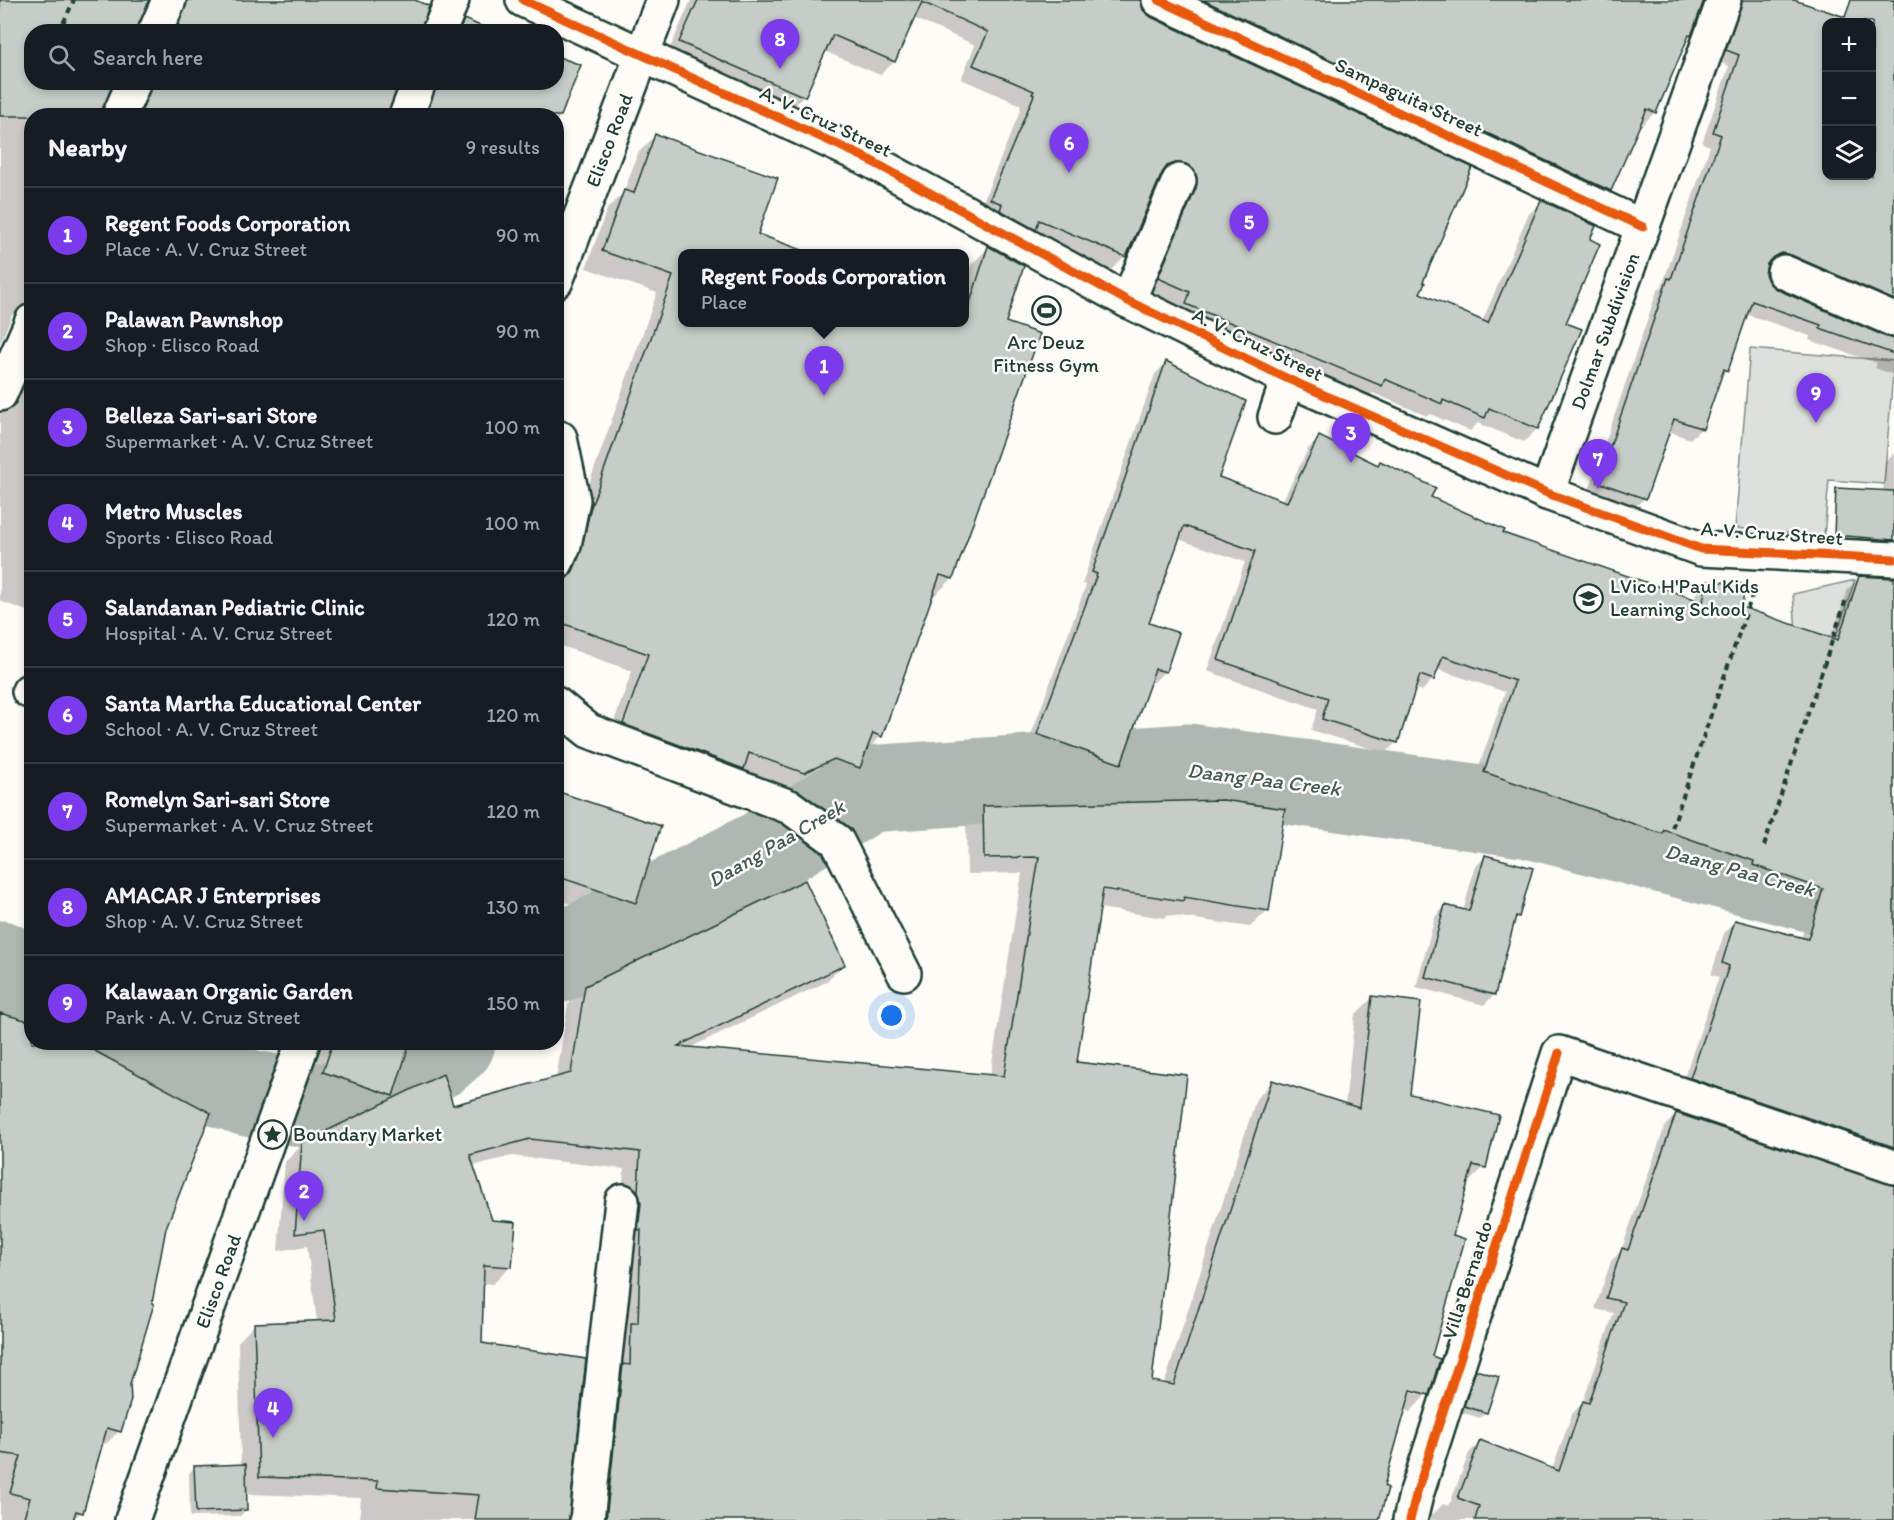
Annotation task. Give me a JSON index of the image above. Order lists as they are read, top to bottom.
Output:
{
  "streets": {
    "street": [
      "Sampaguita Street",
      "A. V. Cruz Street",
      "Elisco Road",
      "Dolmar Subdivision",
      "Villa Bernardo"
    ]
  },
  "crossings": [
    ["Sampaguita Street", "Dolmar Subdivision"],
    ["A. V. Cruz Street", "Elisco Road"],
    ["A. V. Cruz Street", "Dolmar Subdivision"]
  ],
  "water": ["Daang Paa Creek"],
  "places": {
    "sports": ["Arc Deuz Fitness Gym"],
    "school or university": ["LVico H'Paul Kids Learning School"],
    "place": ["Boundary Market"]
  },
  "page": {
    "map_buttons": ["+", "−"],
    "pins": [
      "8",
      "6",
      "5",
      "1",
      "9",
      "3",
      "7",
      "2",
      "4"
    ],
    "search": "Search here",
    "heading": ["Nearby", "9 results"],
    "list": [
      {
        "mark": "1",
        "name": "Regent Foods Corporation",
        "note": "Place · A. V. Cruz Street",
        "value": "90 m"
      },
      {
        "mark": "2",
        "name": "Palawan Pawnshop",
        "note": "Shop · Elisco Road",
        "value": "90 m"
      },
      {
        "mark": "3",
        "name": "Belleza Sari-sari Store",
        "note": "Supermarket · A. V. Cruz Street",
        "value": "100 m"
      },
      {
        "mark": "4",
        "name": "Metro Muscles",
        "note": "Sports · Elisco Road",
        "value": "100 m"
      },
      {
        "mark": "5",
        "name": "Salandanan Pediatric Clinic",
        "note": "Hospital · A. V. Cruz Street",
        "value": "120 m"
      },
      {
        "mark": "6",
        "name": "Santa Martha Educational Center",
        "note": "School · A. V. Cruz Street",
        "value": "120 m"
      },
      {
        "mark": "7",
        "name": "Romelyn Sari-sari Store",
        "note": "Supermarket · A. V. Cruz Street",
        "value": "120 m"
      },
      {
        "mark": "8",
        "name": "AMACAR J Enterprises",
        "note": "Shop · A. V. Cruz Street",
        "value": "130 m"
      },
      {
        "mark": "9",
        "name": "Kalawaan Organic Garden",
        "note": "Park · A. V. Cruz Street",
        "value": "150 m"
      }
    ],
    "popup": ["Regent Foods Corporation", "Place"]
  }
}
